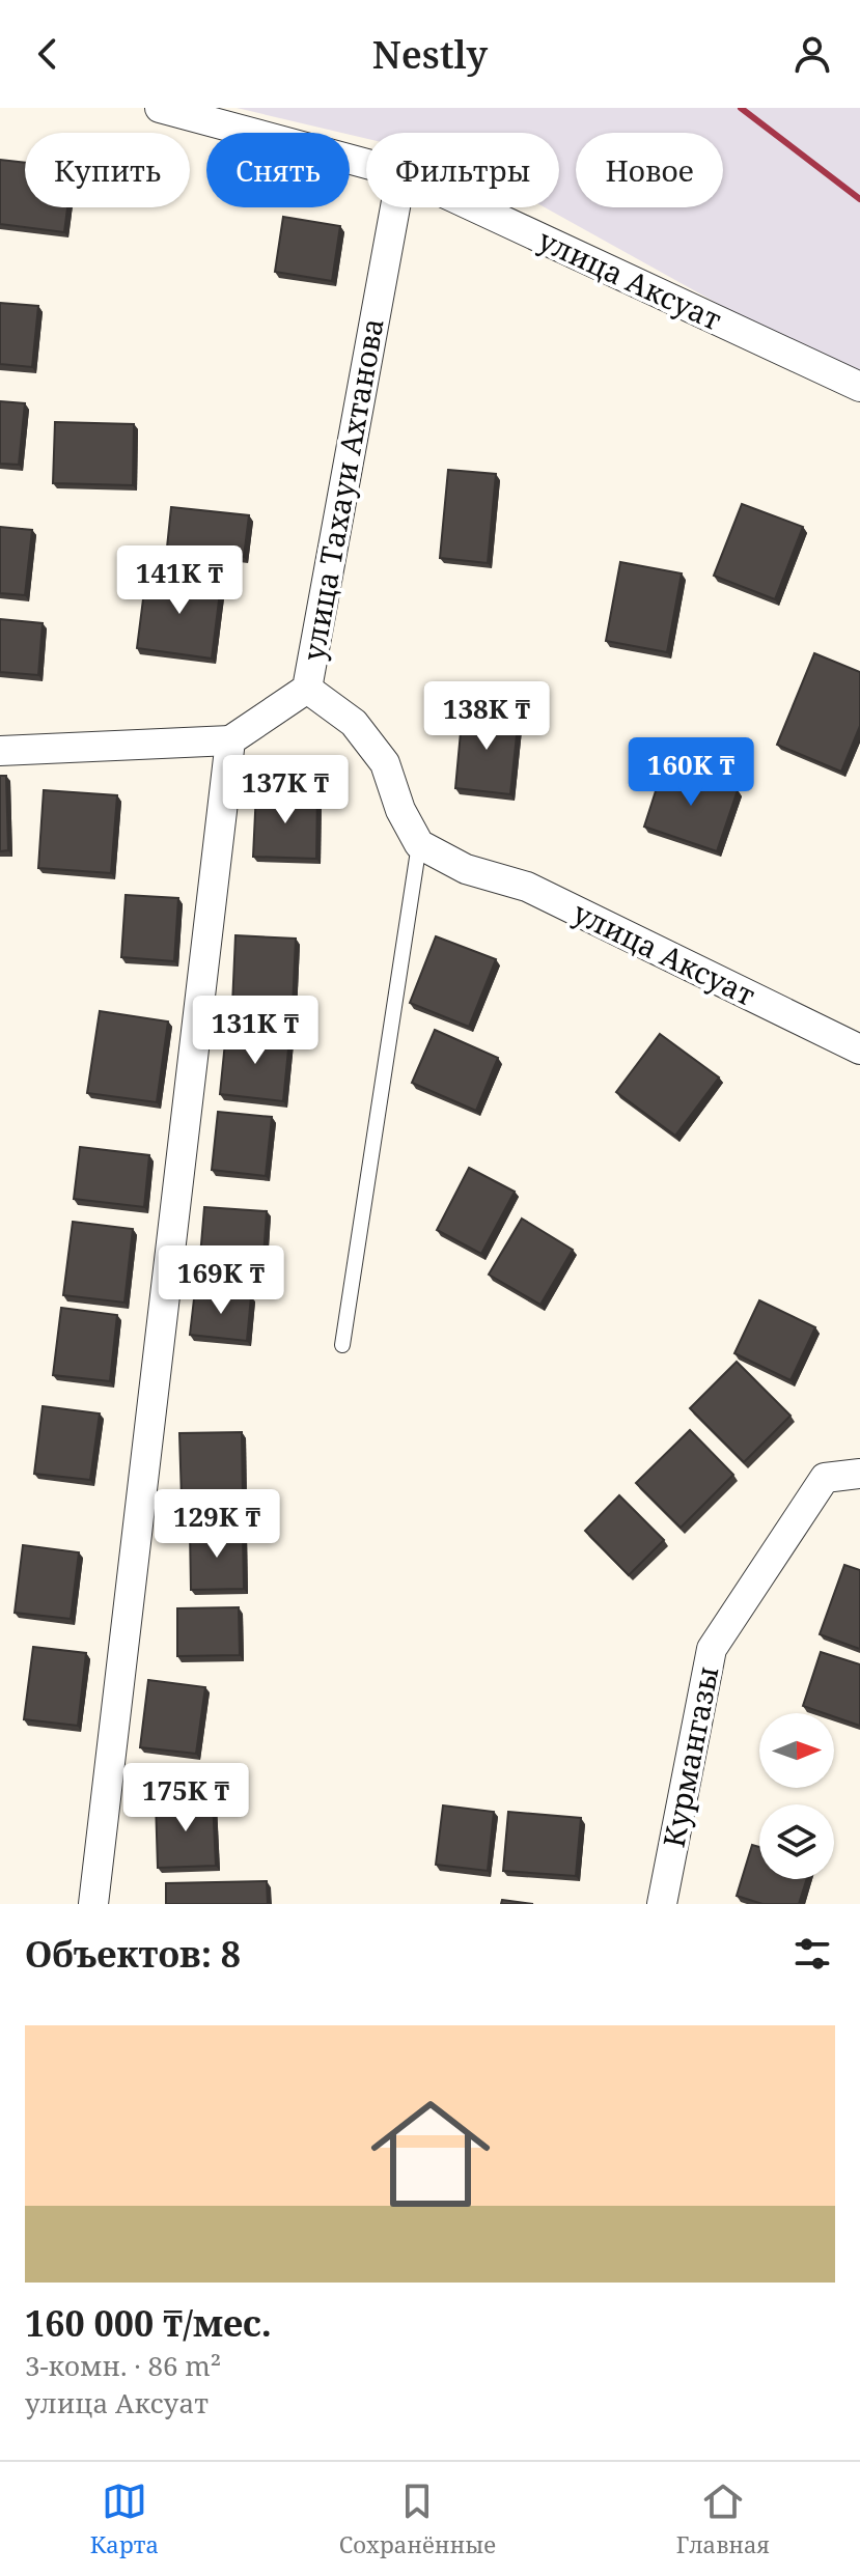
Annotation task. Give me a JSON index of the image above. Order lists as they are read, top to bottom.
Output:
{
  "streets": {
    "street": ["улица Аксуат", "улица Тахауи Ахтанова", "Курмангазы"]
  },
  "north": "right",
  "page": {
    "header": "Nestly",
    "chip": [
      "Купить",
      "Снять",
      "Фильтры",
      "Новое"
    ],
    "price": [
      "141K ₸",
      "138K ₸",
      "160K ₸",
      "137K ₸",
      "131K ₸",
      "169K ₸",
      "129K ₸",
      "175K ₸"
    ],
    "heading": "Объектов: 8",
    "list": [
      {
        "name": "160 000 ₸/мес.",
        "note": "3-комн. · 86 m² · улица Аксуат"
      }
    ],
    "tabs": ["Карта", "Сохранённые", "Главная"]
  }
}
